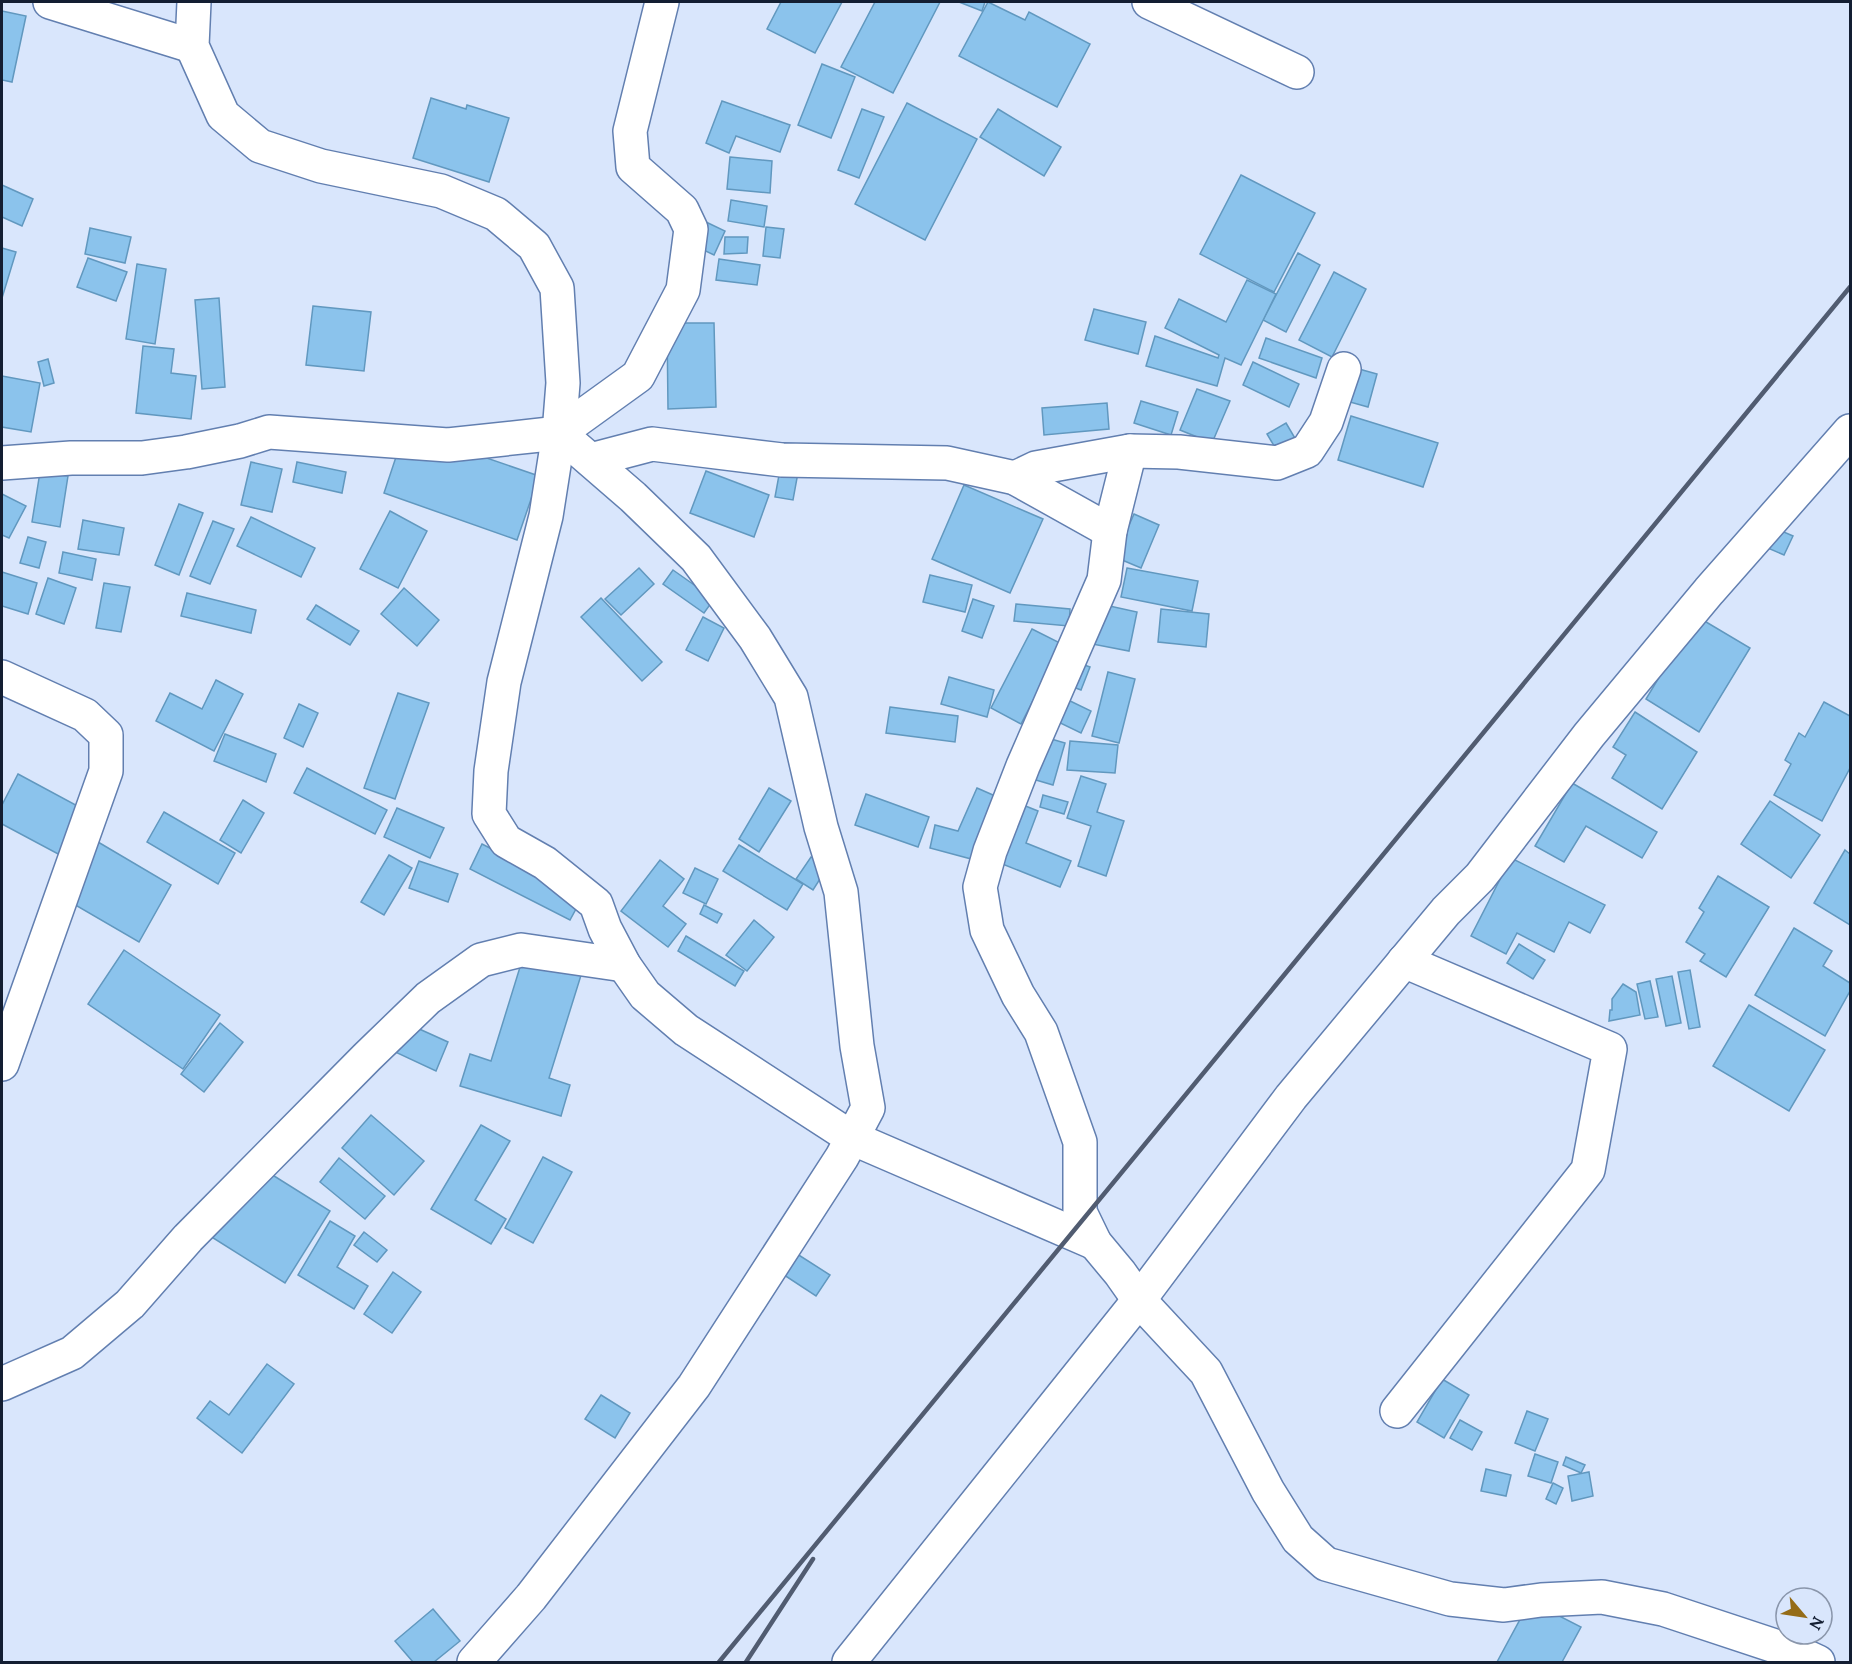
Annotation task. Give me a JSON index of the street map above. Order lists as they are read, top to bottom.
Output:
{
  "north": "bottom right"
}
